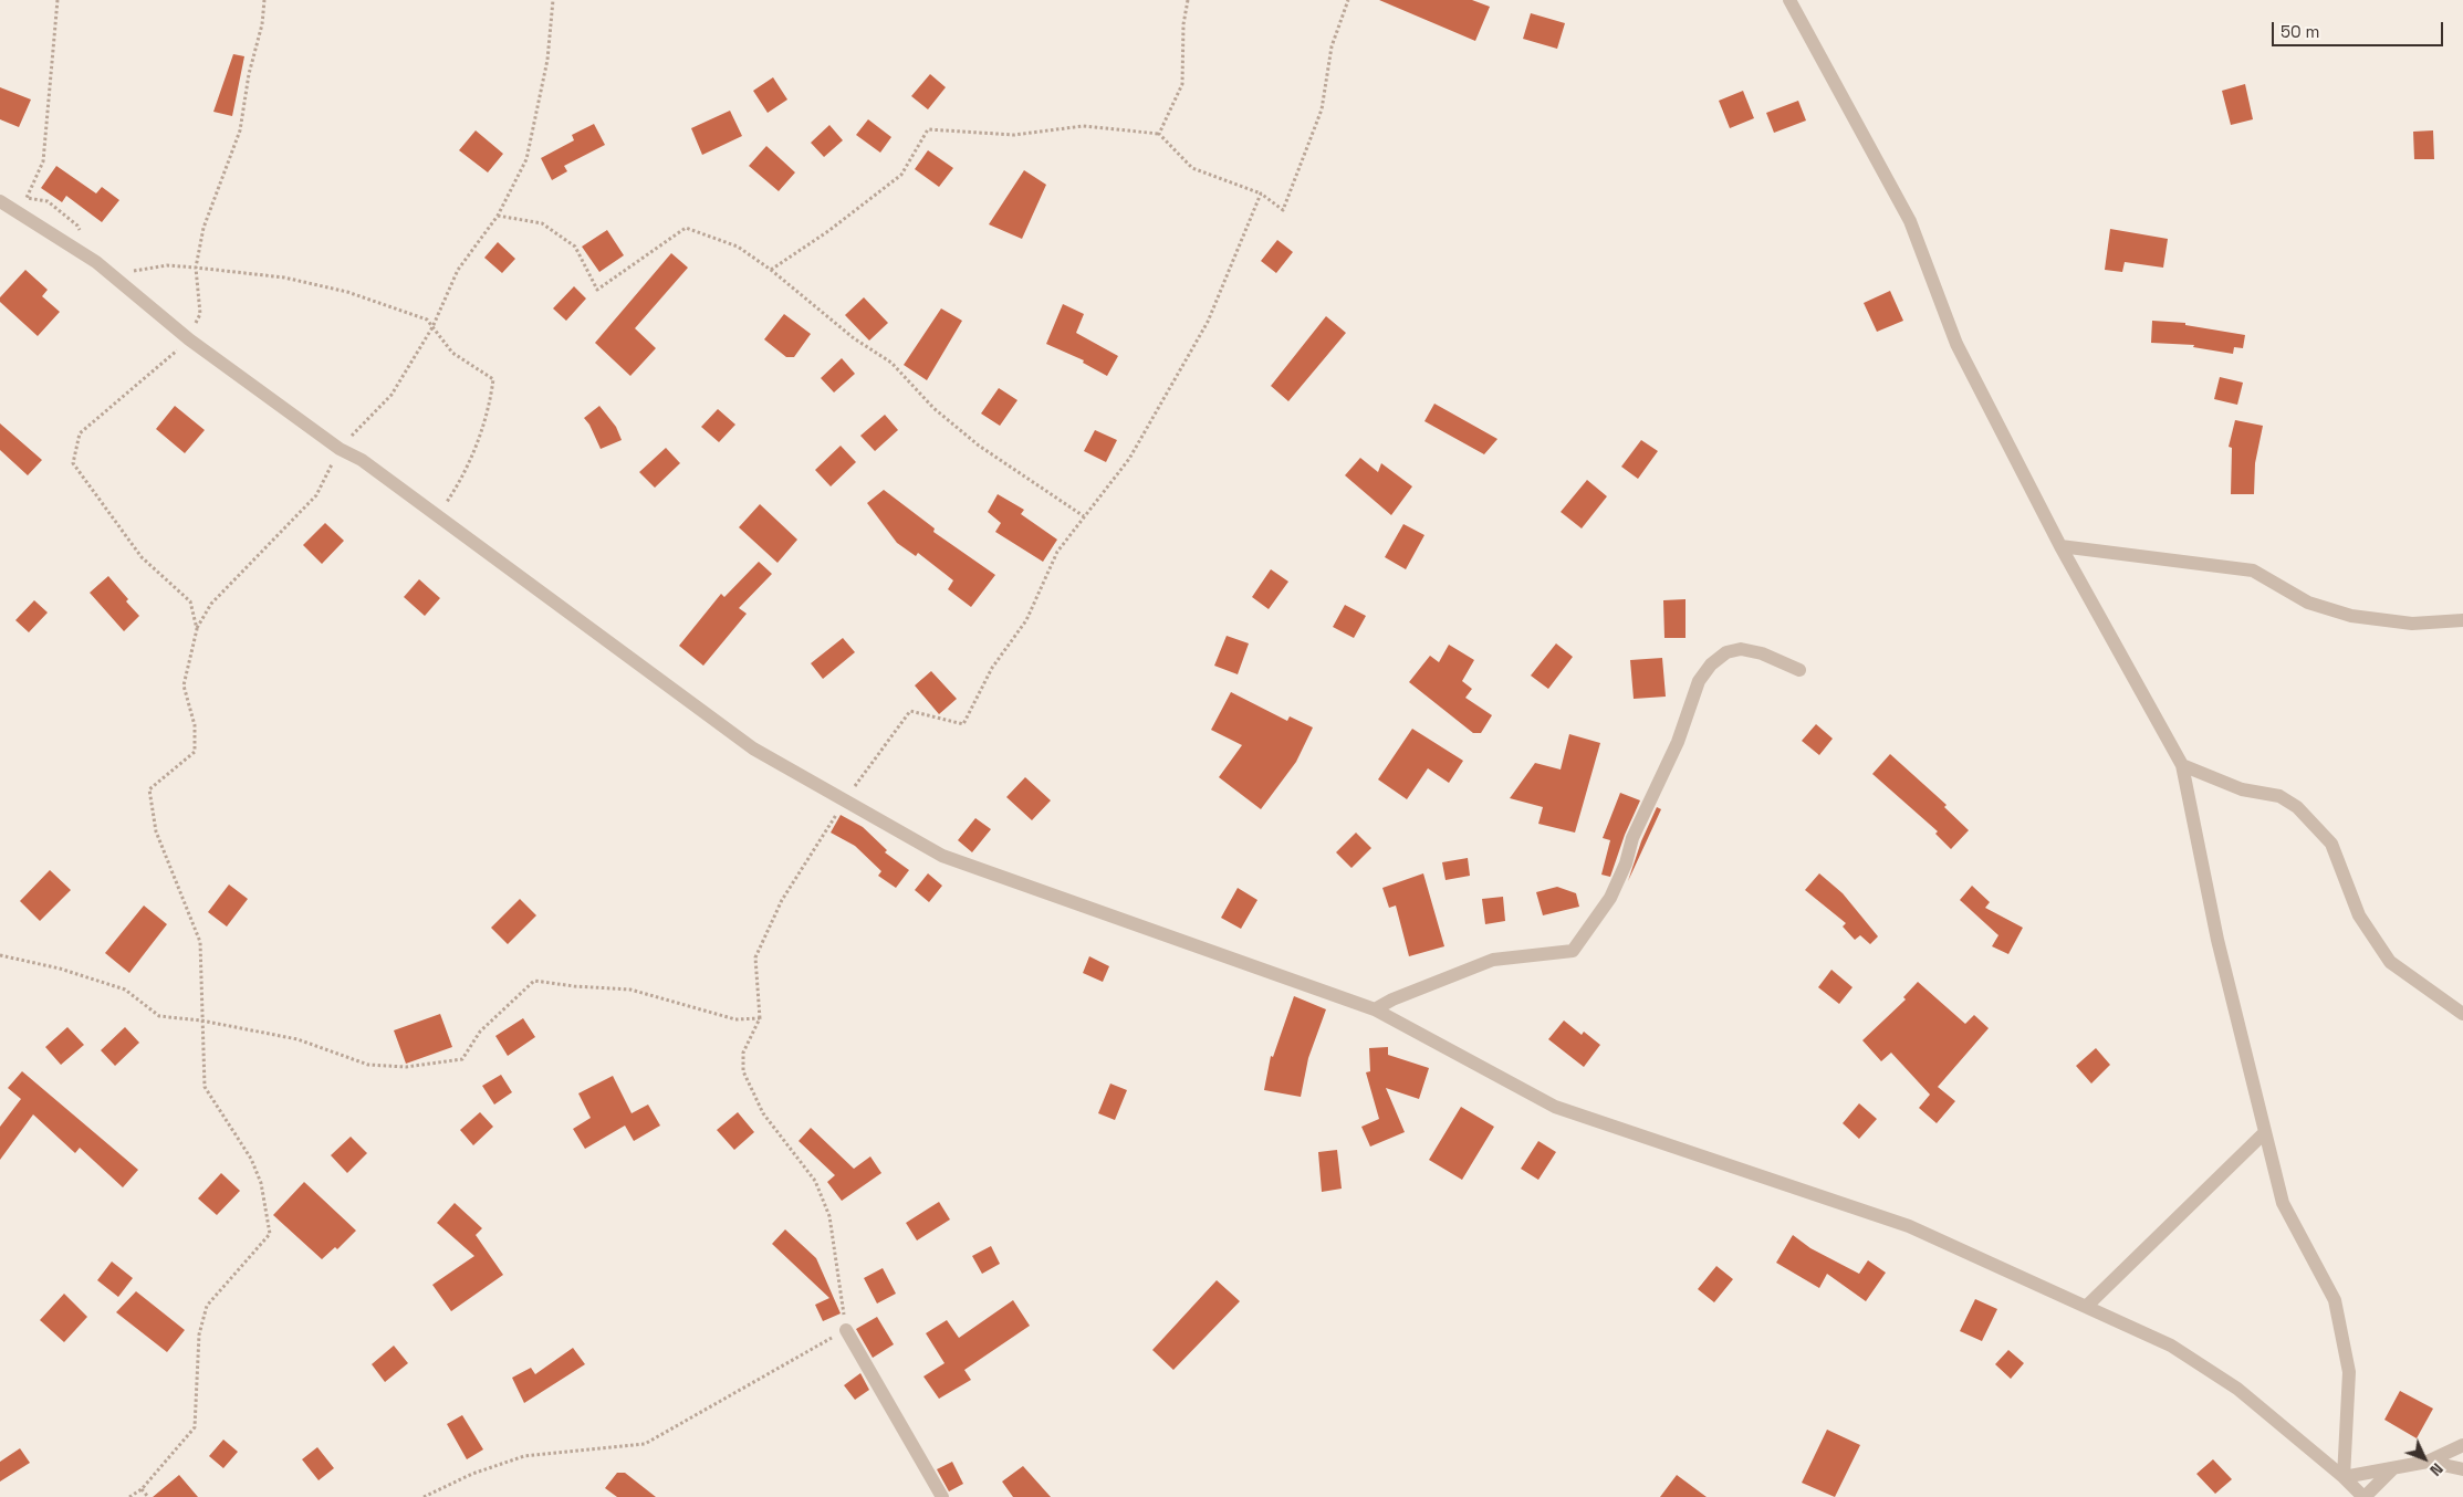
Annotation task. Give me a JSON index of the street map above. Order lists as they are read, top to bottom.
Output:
{
  "scale_bar": "50 m",
  "north": "bottom right"
}
